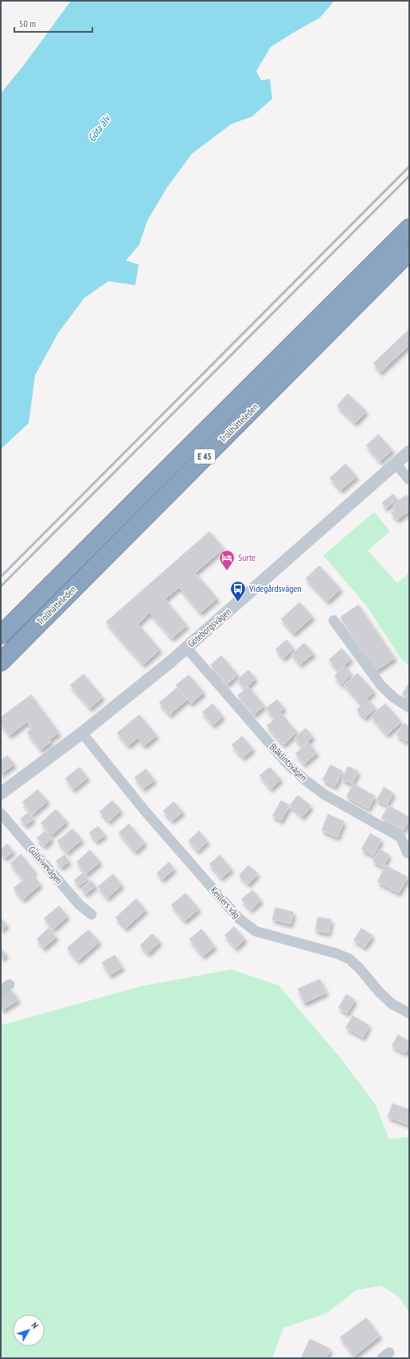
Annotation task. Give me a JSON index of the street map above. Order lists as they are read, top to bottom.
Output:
{
  "streets": {
    "highway": ["Trollhätteleden", "E 45"],
    "street": [
      "Göteborgsvägen",
      "Blåklintsvägen",
      "Gullvivevägen",
      "Keillers väg"
    ]
  },
  "crossings": [
    ["Göteborgsvägen", "Blåklintsvägen"],
    ["Göteborgsvägen", "Keillers väg"]
  ],
  "water": ["Göta älv"],
  "places": {
    "hotel": ["Surte"],
    "bus stop": ["Videgårdsvägen"]
  },
  "scale_bar": "50 m",
  "north": "top right"
}
